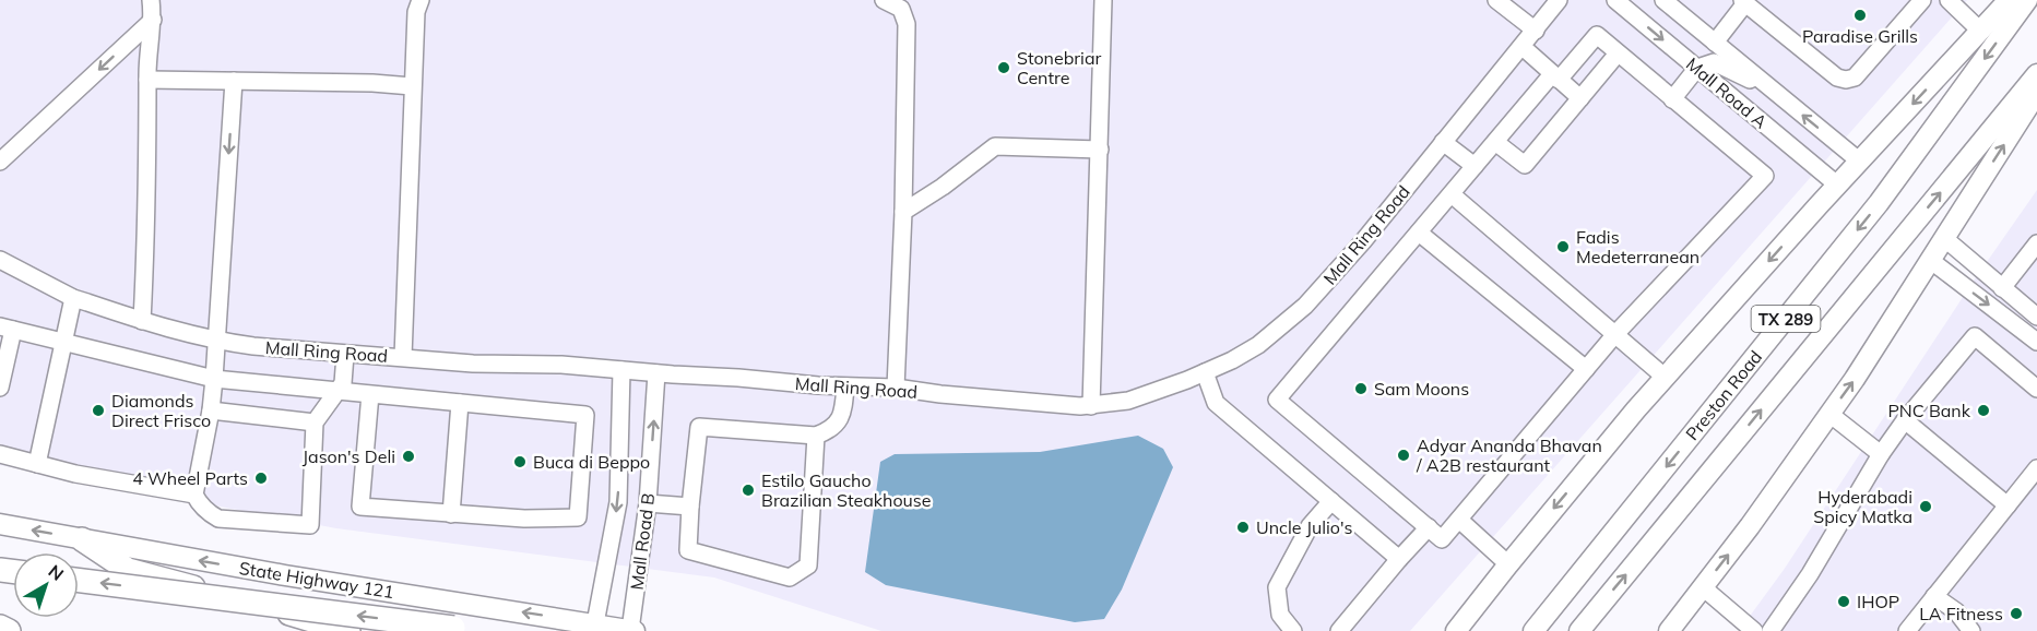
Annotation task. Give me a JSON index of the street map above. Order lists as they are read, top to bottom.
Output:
{
  "streets": {
    "main road": ["TX 289", "Preston Road", "State Highway 121"],
    "street": ["Mall Road A", "Mall Ring Road", "Mall Road B"]
  },
  "crossings": [
    ["Mall Ring Road", "Mall Road B"],
    ["Mall Road B", "State Highway 121"]
  ],
  "one_way": ["State Highway 121"],
  "places": [
    "Paradise Grills",
    "Stonebriar Centre",
    "Fadis Medeterranean",
    "Sam Moons",
    "Diamonds Direct Frisco",
    "PNC Bank",
    "Adyar Ananda Bhavan / A2B restaurant",
    "Jason's Deli",
    "Buca di Beppo",
    "4 Wheel Parts",
    "Estilo Gaucho Brazilian Steakhouse",
    "Hyderabadi Spicy Matka",
    "Uncle Julio's",
    "IHOP",
    "LA Fitness"
  ],
  "north": "top right"
}
